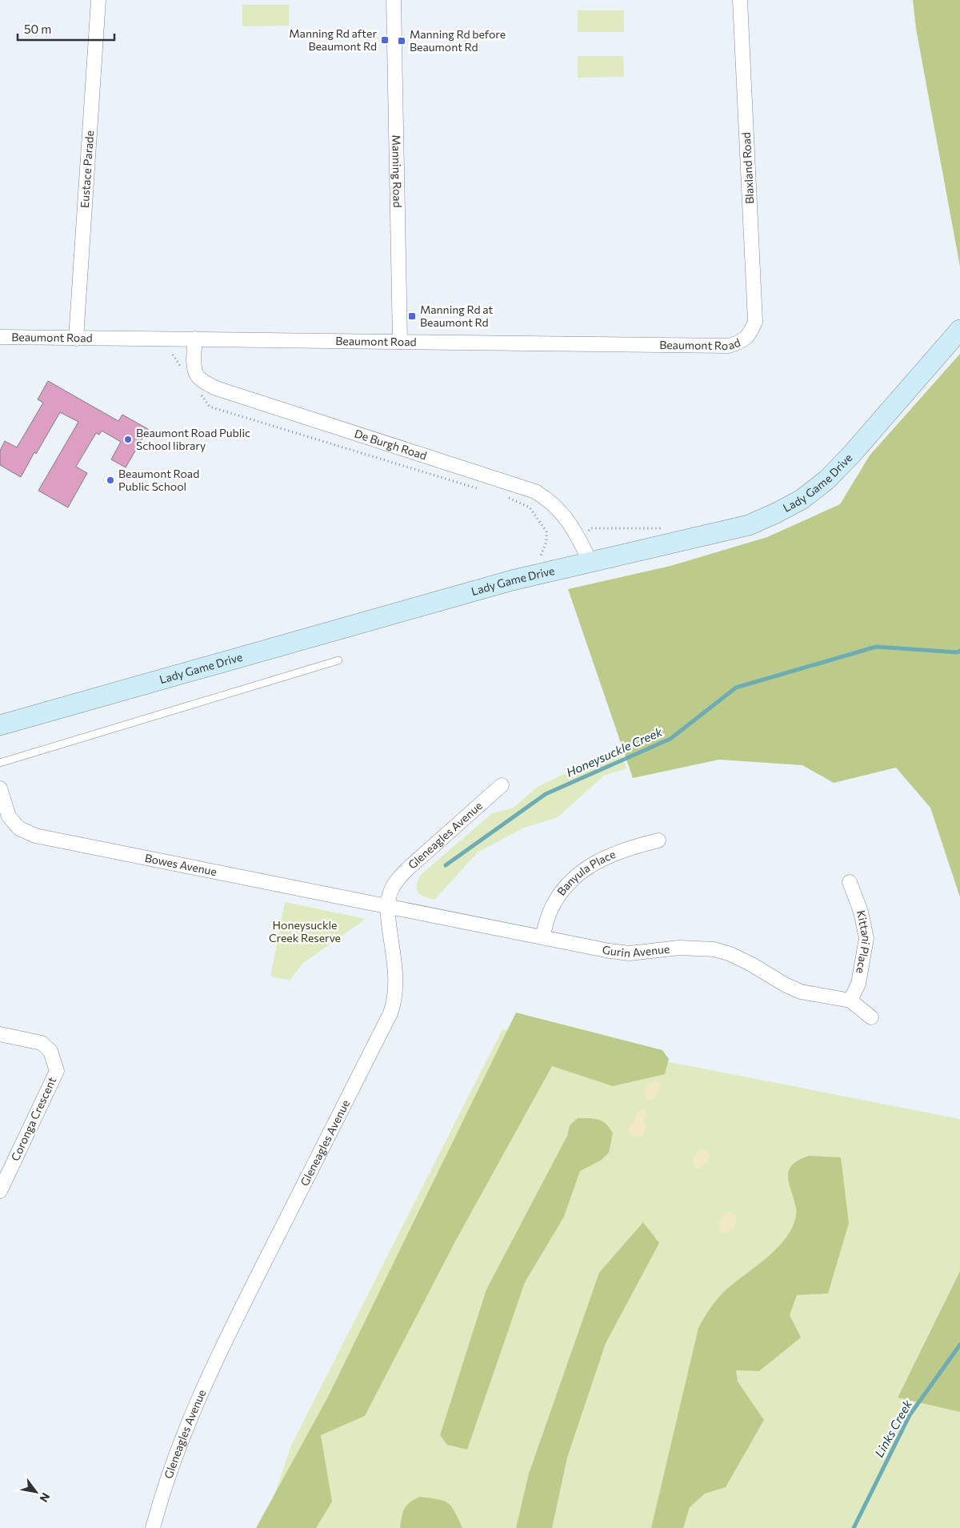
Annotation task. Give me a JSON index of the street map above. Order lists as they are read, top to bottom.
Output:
{
  "streets": {
    "main road": ["Lady Game Drive"],
    "street": [
      "Blaxland Road",
      "Eustace Parade",
      "Manning Road",
      "Beaumont Road",
      "De Burgh Road",
      "Gleneagles Avenue",
      "Bowes Avenue",
      "Banyula Place",
      "Kittani Place",
      "Gurin Avenue",
      "Coronga Crescent"
    ]
  },
  "crossings": [
    ["Blaxland Road", "Beaumont Road"],
    ["Eustace Parade", "Beaumont Road"],
    ["Manning Road", "Beaumont Road"],
    ["Beaumont Road", "De Burgh Road"],
    ["De Burgh Road", "Lady Game Drive"],
    ["Gleneagles Avenue", "Bowes Avenue"],
    ["Gleneagles Avenue", "Gurin Avenue"],
    ["Bowes Avenue", "Gurin Avenue"],
    ["Banyula Place", "Gurin Avenue"],
    ["Kittani Place", "Gurin Avenue"]
  ],
  "water": ["Honeysuckle Creek", "Links Creek"],
  "parks": ["Honeysuckle Creek Reserve"],
  "places": {
    "transit": ["Manning Rd after Beaumont Rd", "Manning Rd before Beaumont Rd", "Manning Rd at Beaumont Rd"],
    "other": ["Beaumont Road Public School library", "Beaumont Road Public School"]
  },
  "scale_bar": "50 m",
  "north": "bottom right"
}
